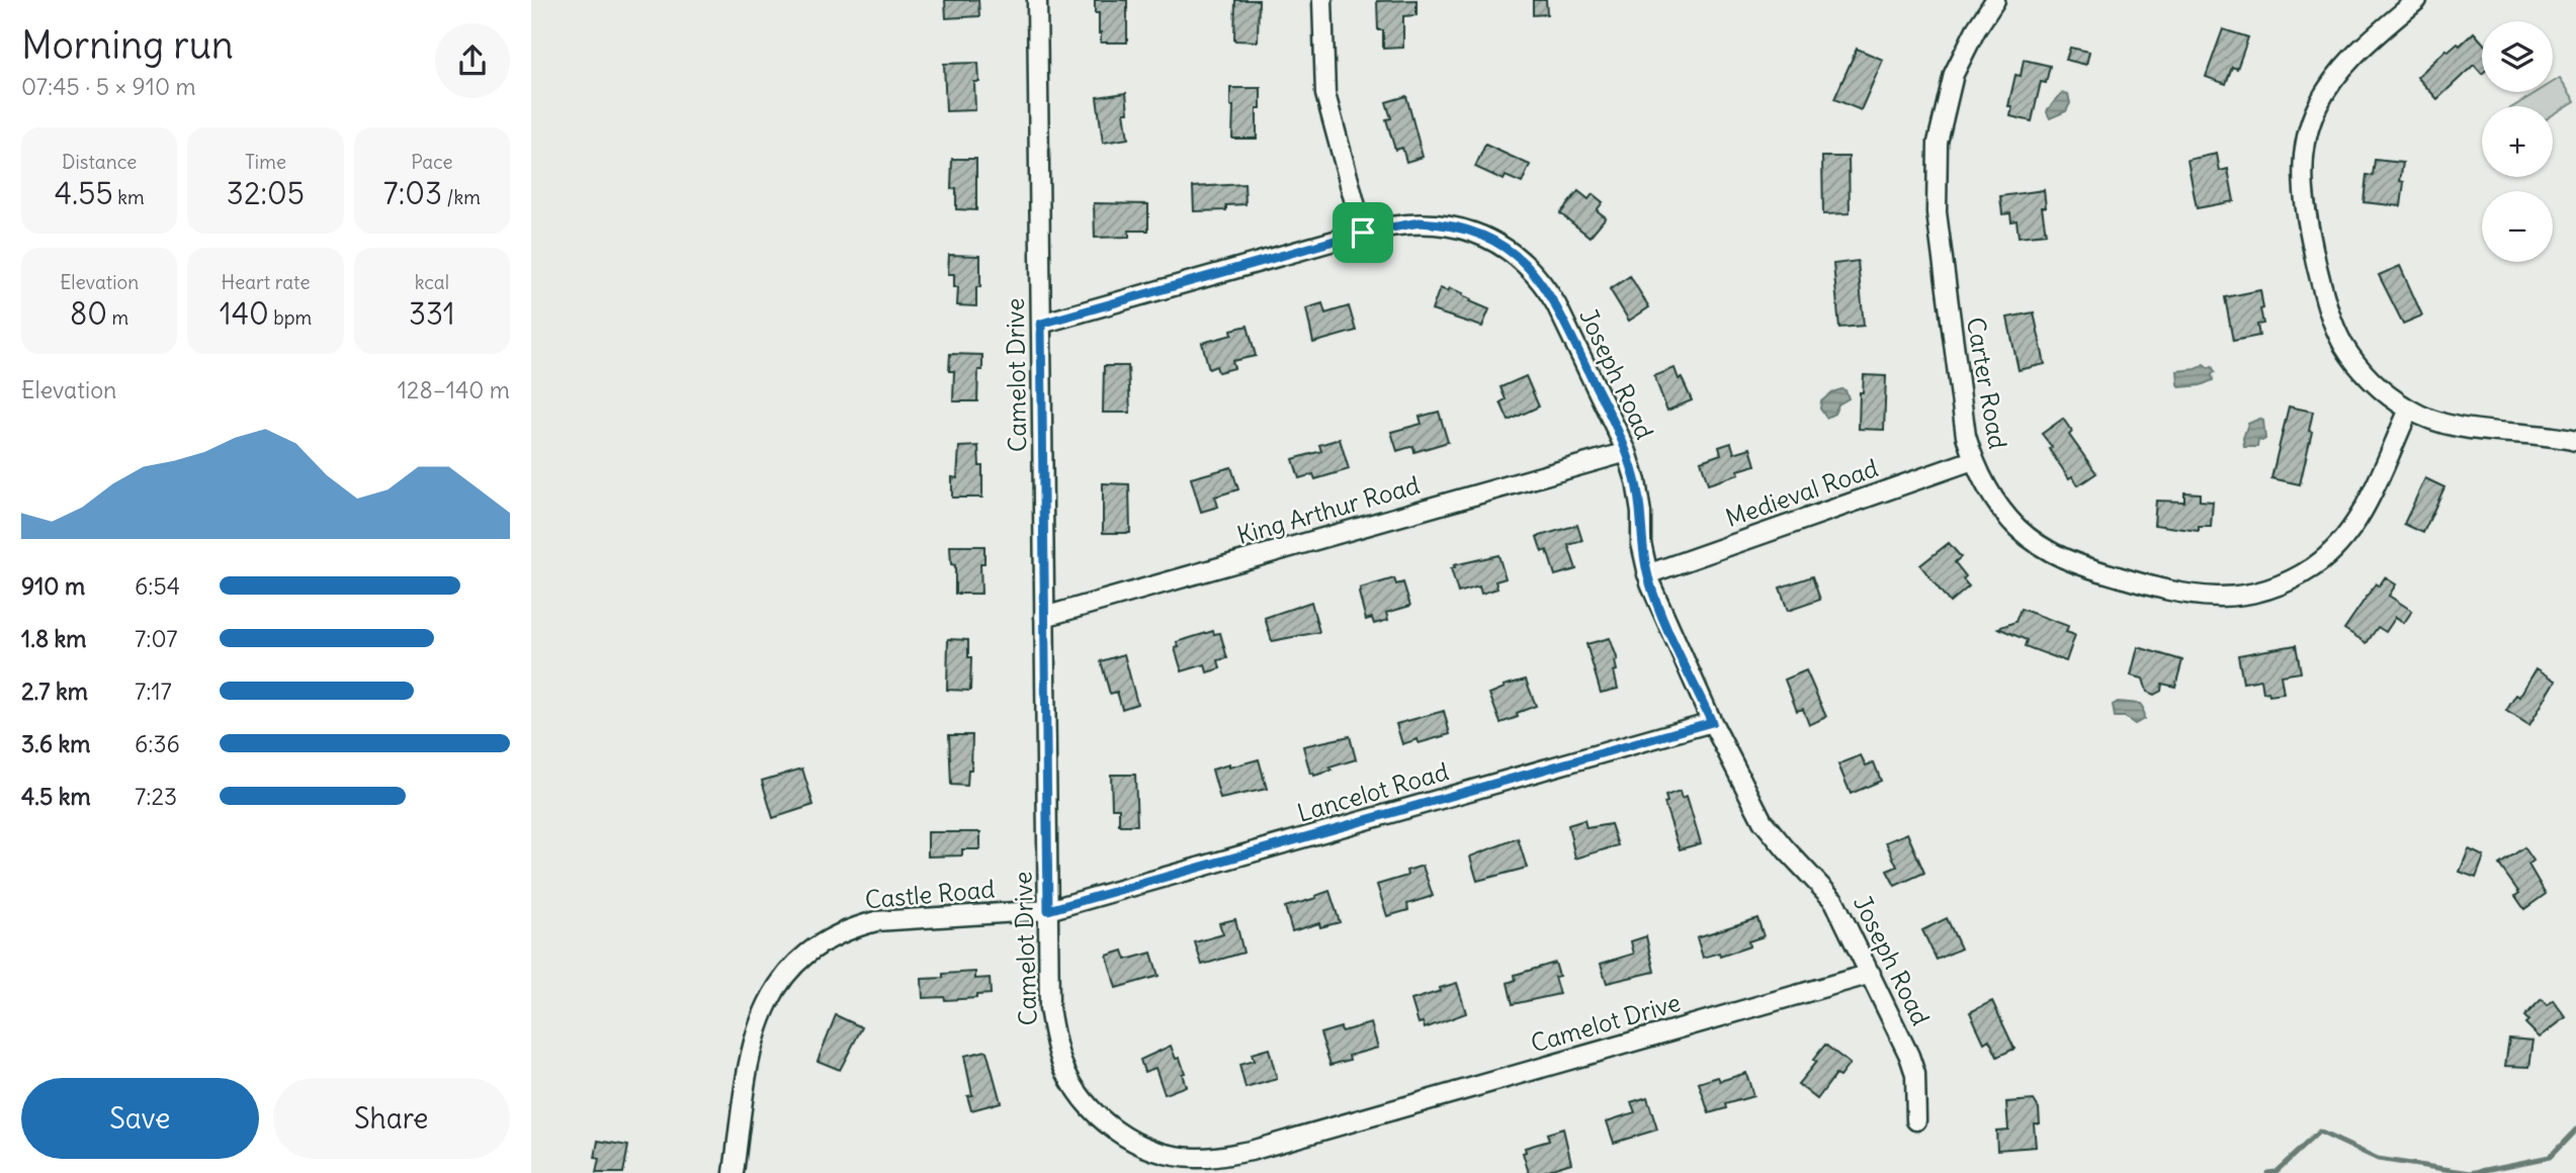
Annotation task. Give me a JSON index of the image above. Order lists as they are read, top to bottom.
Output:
{
  "streets": {
    "street": [
      "Joseph Road",
      "Camelot Drive",
      "Carter Road",
      "Medieval Road",
      "King Arthur Road",
      "Lancelot Road",
      "Castle Road"
    ]
  },
  "crossings": [
    ["Joseph Road", "Camelot Drive"],
    ["Joseph Road", "Medieval Road"],
    ["Joseph Road", "King Arthur Road"],
    ["Joseph Road", "Lancelot Road"],
    ["Camelot Drive", "King Arthur Road"],
    ["Camelot Drive", "Lancelot Road"],
    ["Camelot Drive", "Castle Road"],
    ["Carter Road", "Medieval Road"],
    ["Lancelot Road", "Castle Road"]
  ],
  "page": {
    "heading": ["Morning run", "07:45 · 5 × 910 m"],
    "map_buttons": ["+", "−"],
    "stats": [
      ["Distance", "4.55 km"],
      ["Time", "32:05"],
      ["Pace", "7:03 /km"],
      ["Elevation", "80 m"],
      ["Heart rate", "140 bpm"],
      ["kcal", "331"]
    ],
    "chart": ["Elevation", "128–140 m"],
    "list": [
      {
        "name": "910 m",
        "note": "6:54"
      },
      {
        "name": "1.8 km",
        "note": "7:07"
      },
      {
        "name": "2.7 km",
        "note": "7:17"
      },
      {
        "name": "3.6 km",
        "note": "6:36"
      },
      {
        "name": "4.5 km",
        "note": "7:23"
      }
    ],
    "buttons": ["Save", "Share"]
  }
}
